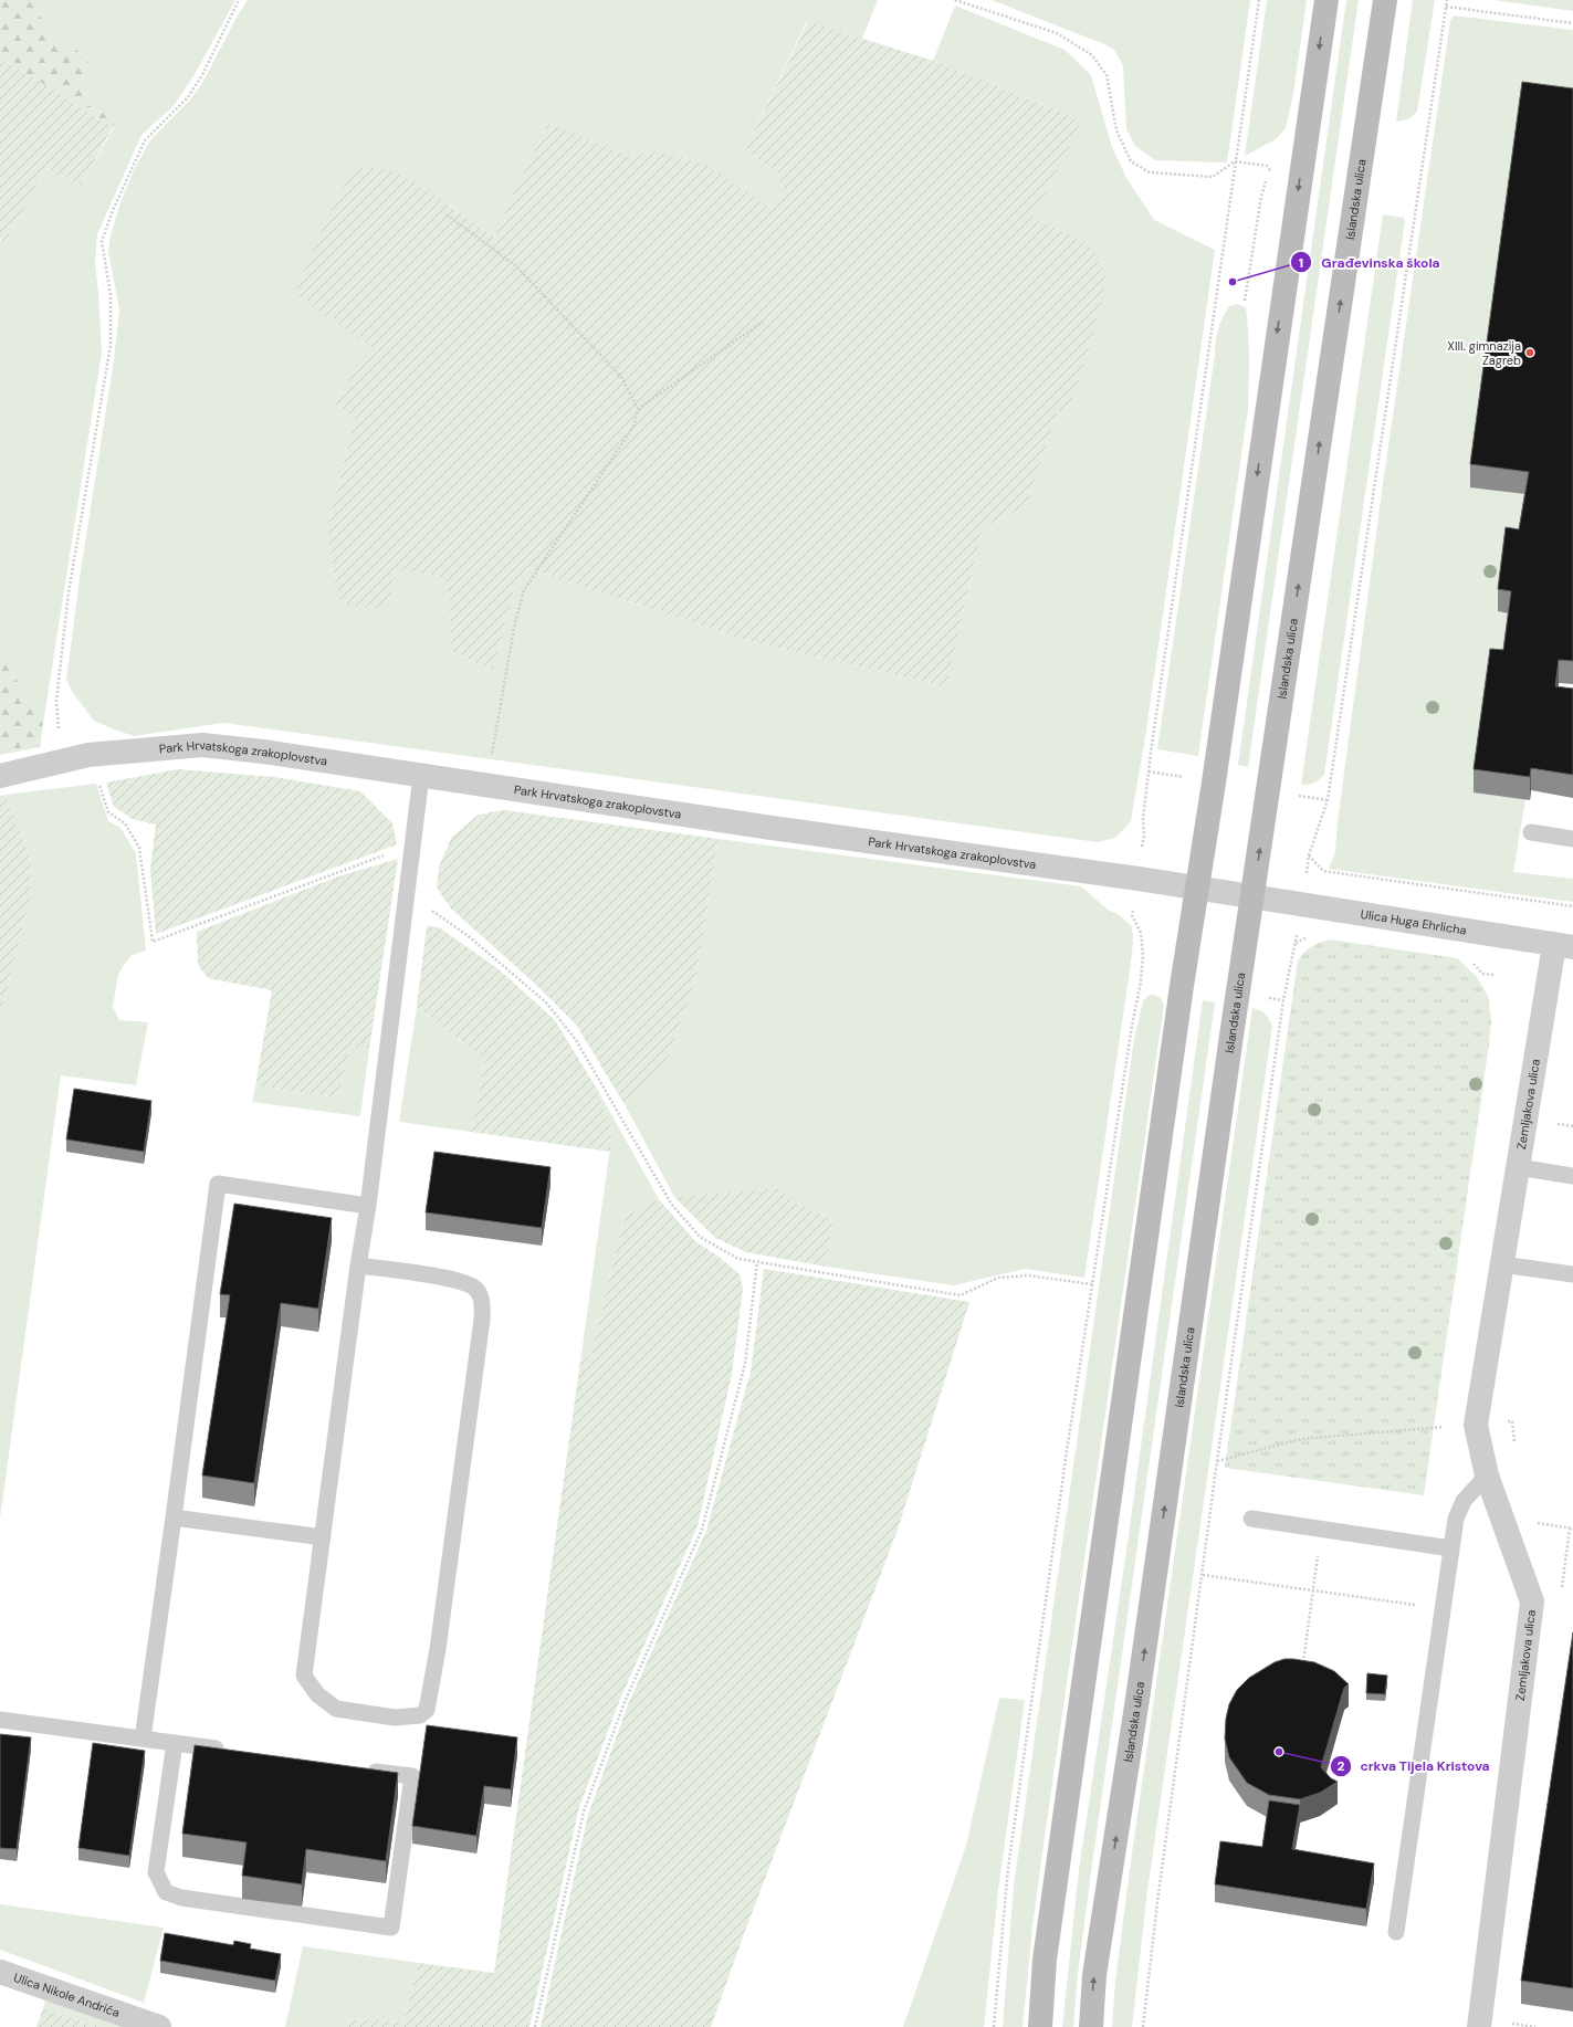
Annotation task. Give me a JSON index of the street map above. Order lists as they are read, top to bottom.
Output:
{
  "streets": {
    "street": [
      "Islandska ulica",
      "Park Hrvatskoga zrakoplovstva",
      "Ulica Huga Ehrlicha",
      "Zemljakova ulica",
      "Ulica Nikole Andrića"
    ]
  },
  "crossings": [
    ["Islandska ulica", "Park Hrvatskoga zrakoplovstva"],
    ["Islandska ulica", "Ulica Huga Ehrlicha"],
    ["Park Hrvatskoga zrakoplovstva", "Ulica Huga Ehrlicha"],
    ["Ulica Huga Ehrlicha", "Zemljakova ulica"]
  ],
  "places": ["Građevinska škola", "XIII. gimnazija Zagreb", "crkva Tijela Kristova"]
}
